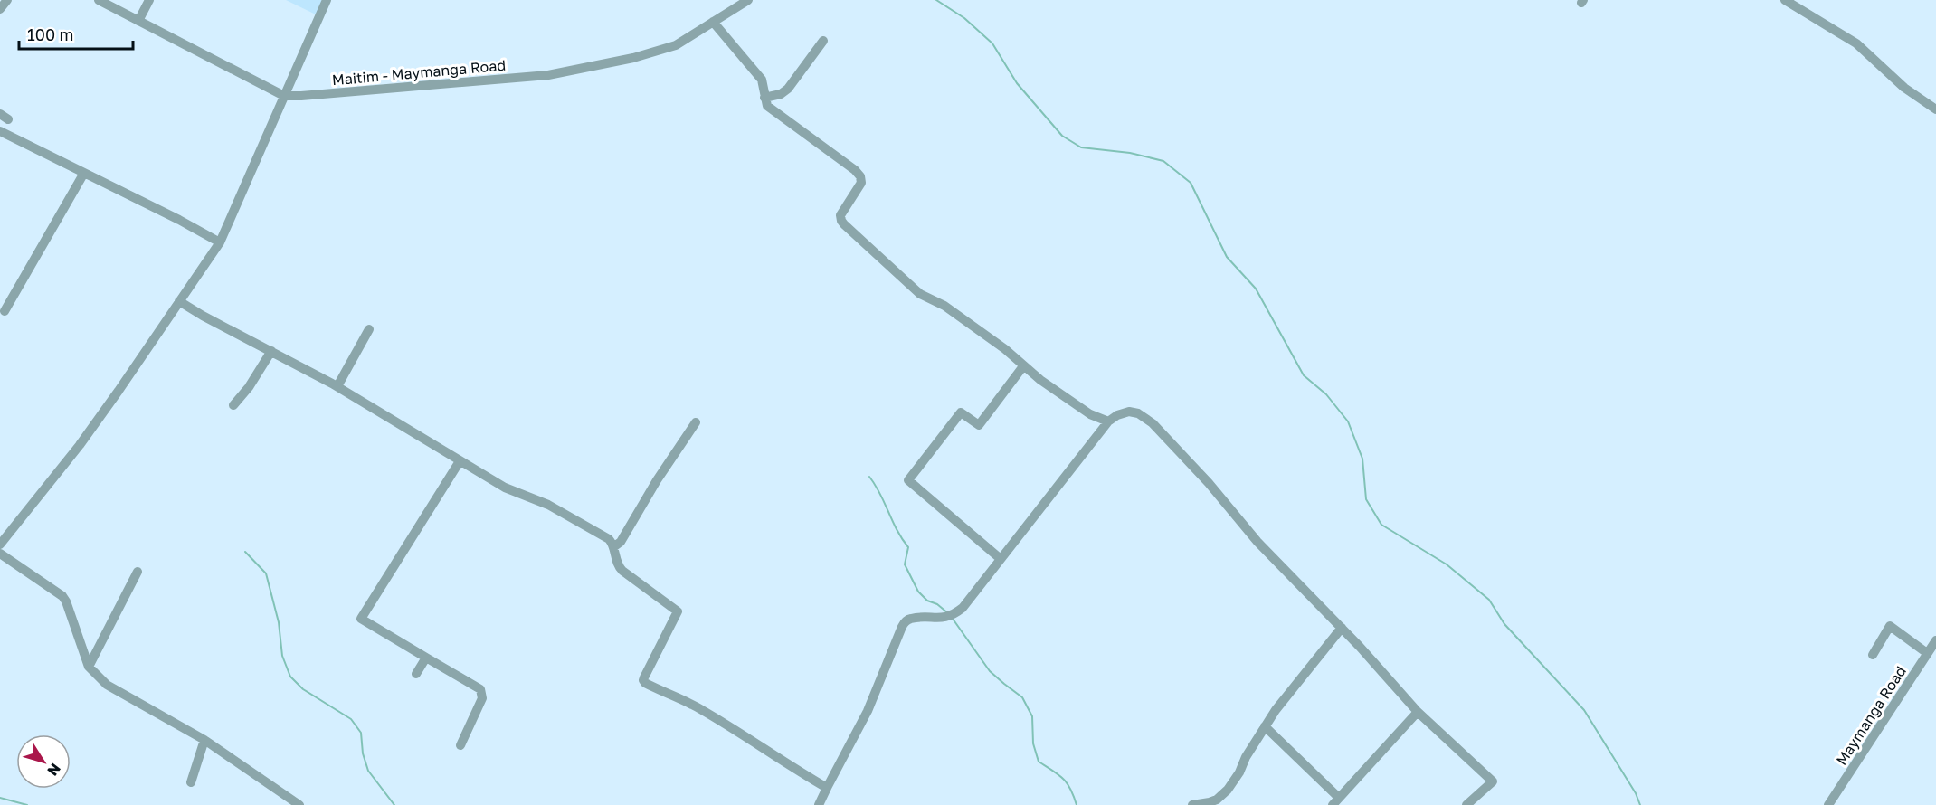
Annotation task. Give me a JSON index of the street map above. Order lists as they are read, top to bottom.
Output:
{
  "streets": {
    "street": ["Maitim - Maymanga Road", "Maymanga Road"]
  },
  "scale_bar": "100 m",
  "north": "bottom right"
}
